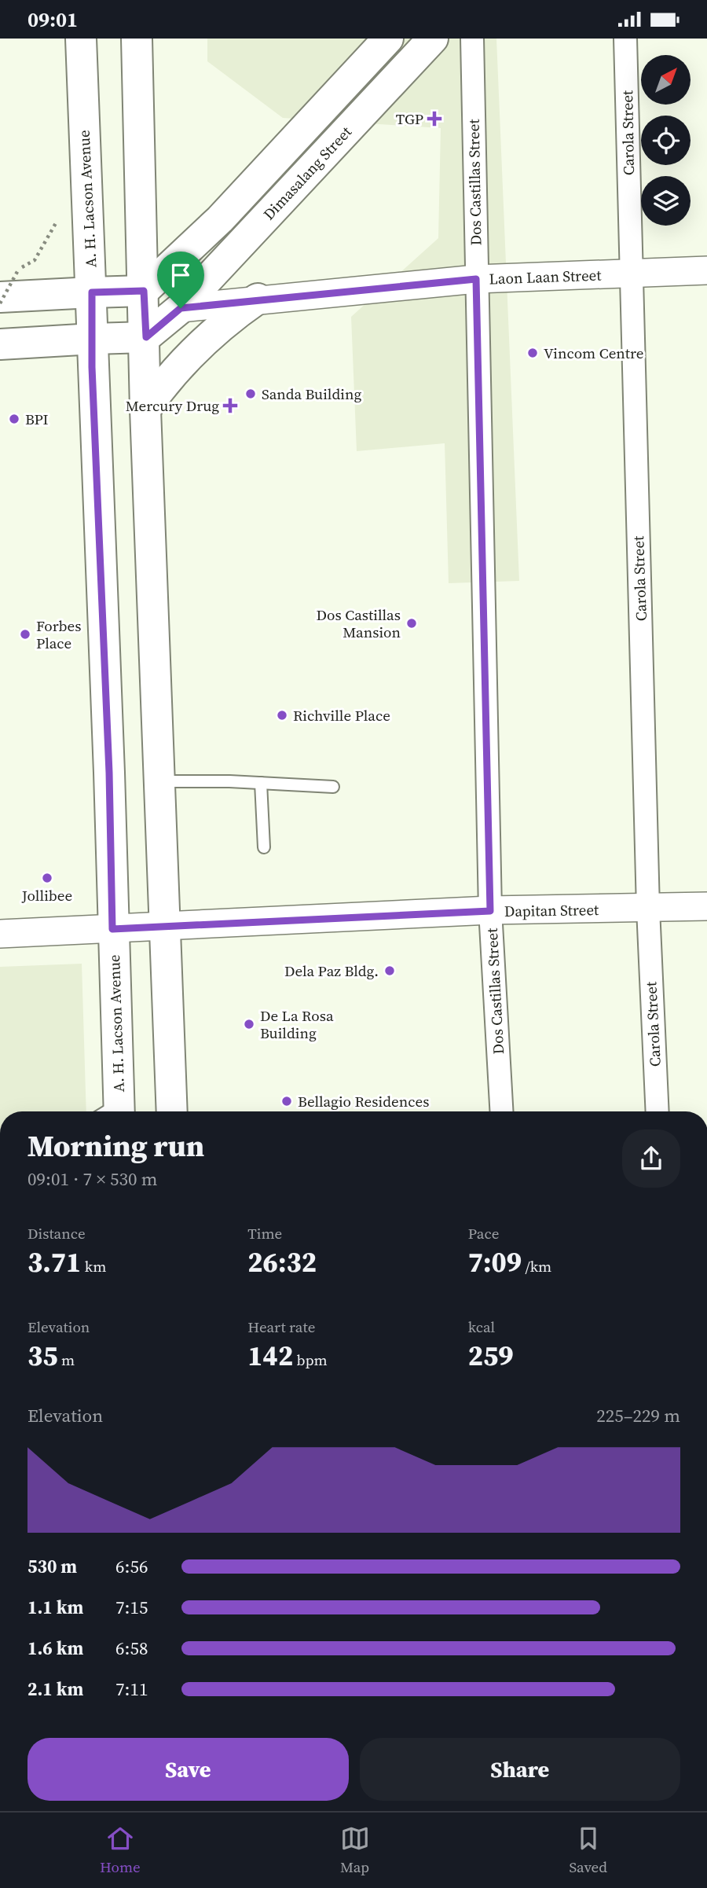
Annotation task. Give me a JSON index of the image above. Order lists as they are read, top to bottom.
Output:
{
  "streets": {
    "main road": ["Dimasalang Street", "A. H. Lacson Avenue"],
    "street": [
      "Carola Street",
      "Dos Castillas Street",
      "Laon Laan Street",
      "Dapitan Street"
    ]
  },
  "crossings": [
    ["Carola Street", "Laon Laan Street"],
    ["Carola Street", "Dapitan Street"],
    ["Dimasalang Street", "Laon Laan Street"],
    ["Dos Castillas Street", "Laon Laan Street"],
    ["Dos Castillas Street", "Dapitan Street"],
    ["A. H. Lacson Avenue", "Dapitan Street"]
  ],
  "places": {
    "health": ["TGP", "Mercury Drug"],
    "other": [
      "Vincom Centre",
      "Sanda Building",
      "BPI",
      "Dos Castillas Mansion",
      "Forbes Place",
      "Richville Place",
      "Jollibee",
      "Dela Paz Bldg.",
      "De La Rosa Building",
      "Bellagio Residences"
    ]
  },
  "north": "top right",
  "page": {
    "status": "09:01",
    "heading": ["Morning run", "09:01 · 7 × 530 m"],
    "stats": [
      ["Distance", "3.71 km"],
      ["Time", "26:32"],
      ["Pace", "7:09 /km"],
      ["Elevation", "35 m"],
      ["Heart rate", "142 bpm"],
      ["kcal", "259"]
    ],
    "chart": ["Elevation", "225–229 m"],
    "list": [
      {
        "name": "530 m",
        "note": "6:56"
      },
      {
        "name": "1.1 km",
        "note": "7:15"
      },
      {
        "name": "1.6 km",
        "note": "6:58"
      },
      {
        "name": "2.1 km",
        "note": "7:11"
      }
    ],
    "buttons": ["Save", "Share"],
    "tabs": ["Home", "Map", "Saved"]
  }
}
